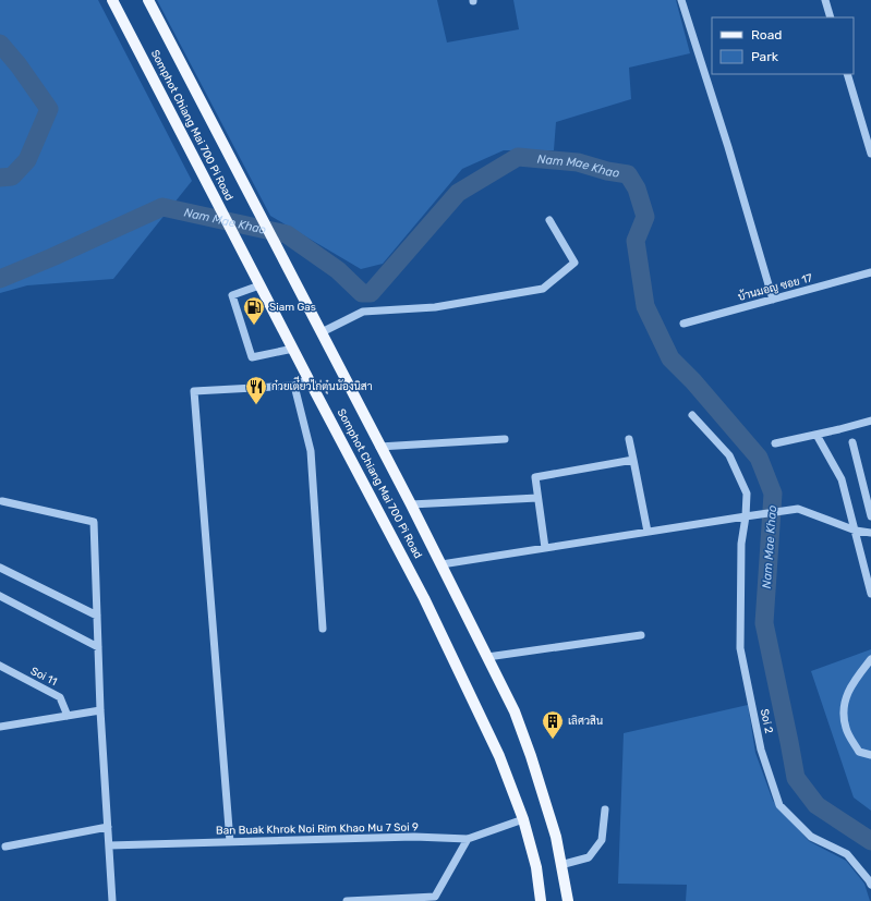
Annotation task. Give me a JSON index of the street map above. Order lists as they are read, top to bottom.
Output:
{
  "streets": {
    "main road": ["Somphot Chiang Mai 700 Pi Road"],
    "street": [
      "บ้านมอญ ซอย 17",
      "Soi 11",
      "Soi 2",
      "Ban Buak Khrok Noi Rim Khao Mu 7 Soi 9"
    ]
  },
  "crossings": [
    ["Somphot Chiang Mai 700 Pi Road", "Ban Buak Khrok Noi Rim Khao Mu 7 Soi 9"]
  ],
  "water": ["Nam Mae Khao"],
  "places": {
    "fuel station": ["Siam Gas"],
    "restaurant": ["ก๋วยเต๋ียวไก่ตุ๋นนัองนิสา"],
    "building": ["เลิศวสิน"]
  },
  "legend": ["Road", "Park"]
}
